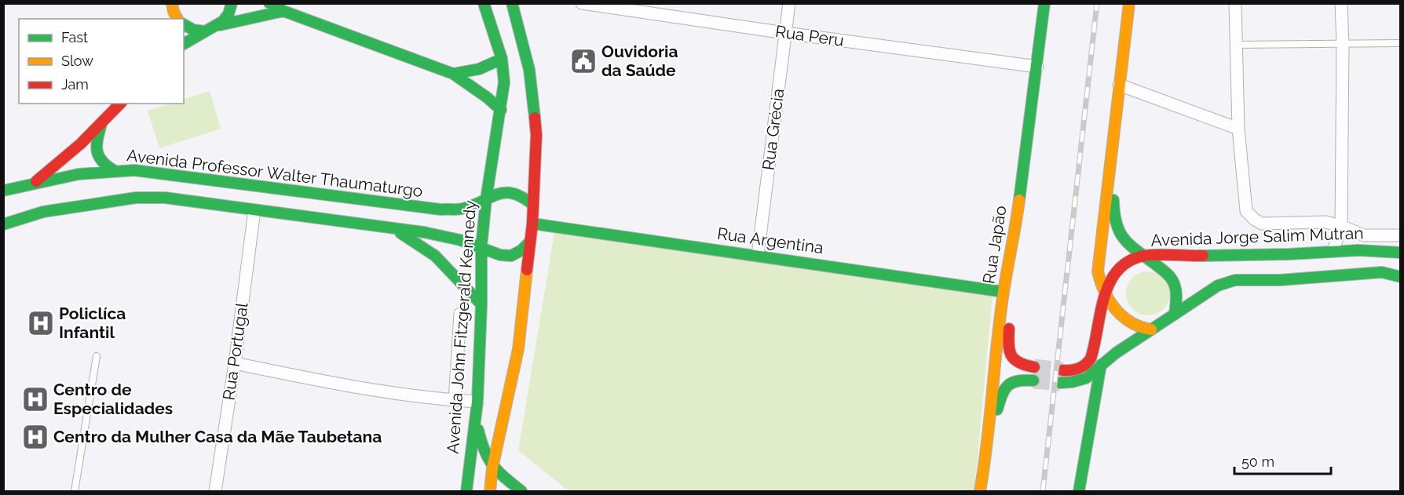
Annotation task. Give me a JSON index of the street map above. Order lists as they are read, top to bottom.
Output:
{
  "streets": {
    "street": [
      "Rua Peru",
      "Rua Grécia",
      "Avenida Professor Walter Thaumaturgo",
      "Avenida Jorge Salim Mutran",
      "Rua Argentina",
      "Rua Japão",
      "Avenida John Fitzgerald Kennedy",
      "Rua Portugal"
    ]
  },
  "crossings": [
    ["Rua Peru", "Rua Grécia"],
    ["Rua Peru", "Rua Japão"],
    ["Rua Grécia", "Rua Argentina"],
    ["Avenida Professor Walter Thaumaturgo", "Rua Argentina"],
    ["Avenida Professor Walter Thaumaturgo", "Avenida John Fitzgerald Kennedy"],
    ["Rua Argentina", "Rua Japão"],
    ["Rua Argentina", "Avenida John Fitzgerald Kennedy"]
  ],
  "places": {
    "public building": ["Ouvidoria da Saúde"],
    "hospital": ["Policlíca Infantil", "Centro de Especialidades", "Centro da Mulher Casa da Mãe Taubetana"]
  },
  "legend": ["Fast", "Slow", "Jam"],
  "scale_bar": "50 m"
}
